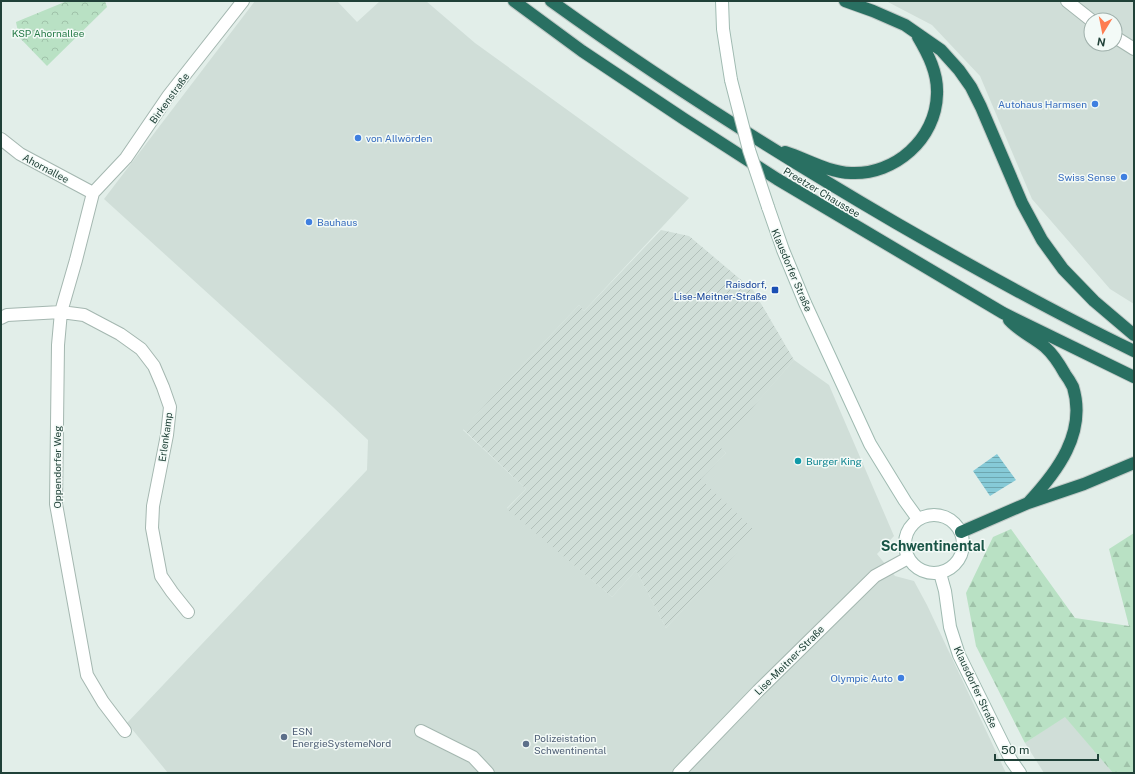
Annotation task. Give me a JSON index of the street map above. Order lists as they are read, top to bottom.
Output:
{
  "streets": {
    "highway": ["Preetzer Chaussee"],
    "street": [
      "Birkenstraße",
      "Ahornallee",
      "Klausdorfer Straße",
      "Erlenkamp",
      "Oppendorfer Weg",
      "Lise-Meitner-Straße"
    ]
  },
  "crossings": [
    ["Birkenstraße", "Ahornallee"],
    ["Birkenstraße", "Oppendorfer Weg"],
    ["Ahornallee", "Oppendorfer Weg"],
    ["Klausdorfer Straße", "Lise-Meitner-Straße"],
    ["Erlenkamp", "Oppendorfer Weg"]
  ],
  "districts": ["Schwentinental"],
  "parks": ["KSP Ahornallee"],
  "places": {
    "other": [
      "Autohaus Harmsen",
      "von Allwörden",
      "Swiss Sense",
      "Bauhaus",
      "Burger King",
      "Olympic Auto",
      "ESN EnergieSystemeNord",
      "Polizeistation Schwentinental"
    ],
    "transit": ["Raisdorf, Lise-Meitner-Straße"]
  },
  "scale_bar": "50 m",
  "north": "bottom"
}
